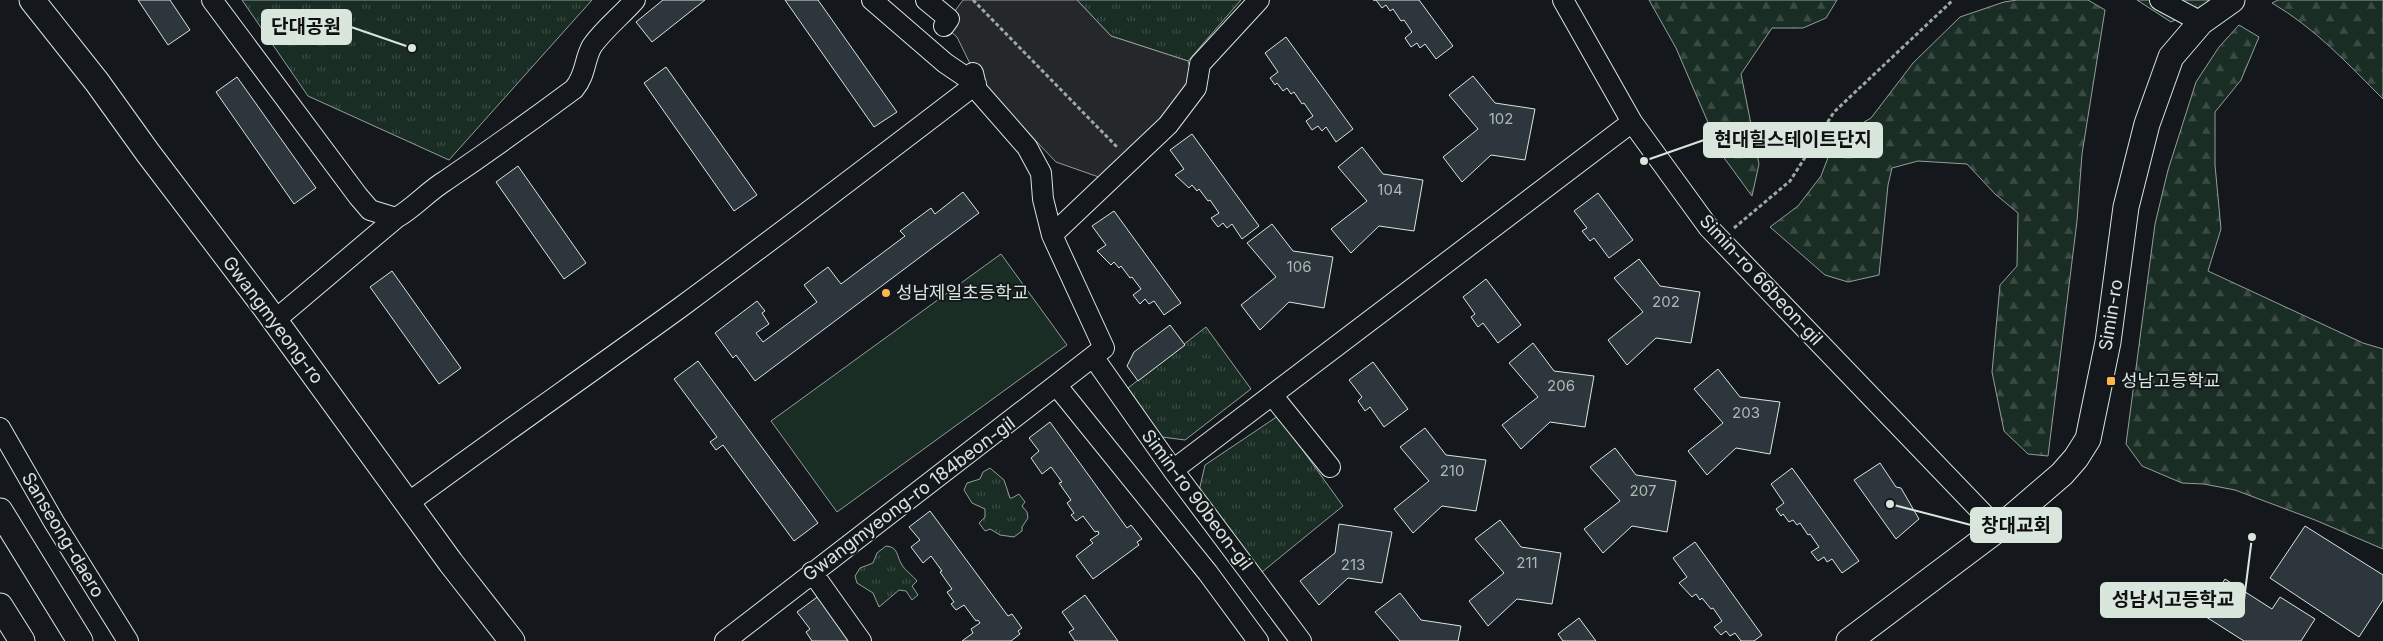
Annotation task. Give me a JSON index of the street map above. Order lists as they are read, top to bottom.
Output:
{
  "streets": {
    "main road": ["Simin-ro", "Gwangmyeong-ro"],
    "street": [
      "Simin-ro 66beon-gil",
      "Gwangmyeong-ro 184beon-gil",
      "Simin-ro 90beon-gil",
      "Sanseong-daero"
    ]
  },
  "crossings": [
    ["Simin-ro 66beon-gil", "Simin-ro"],
    ["Gwangmyeong-ro 184beon-gil", "Simin-ro 90beon-gil"]
  ],
  "places": {
    "other": [
      "단대공원",
      "현대힐스테이트단지",
      "성남제일초등학교",
      "창대교회",
      "성남서고등학교"
    ],
    "transit": ["성남고등학교"]
  },
  "house_numbers": [
    "102",
    "104",
    "106",
    "202",
    "206",
    "203",
    "210",
    "207",
    "211",
    "213"
  ]
}
